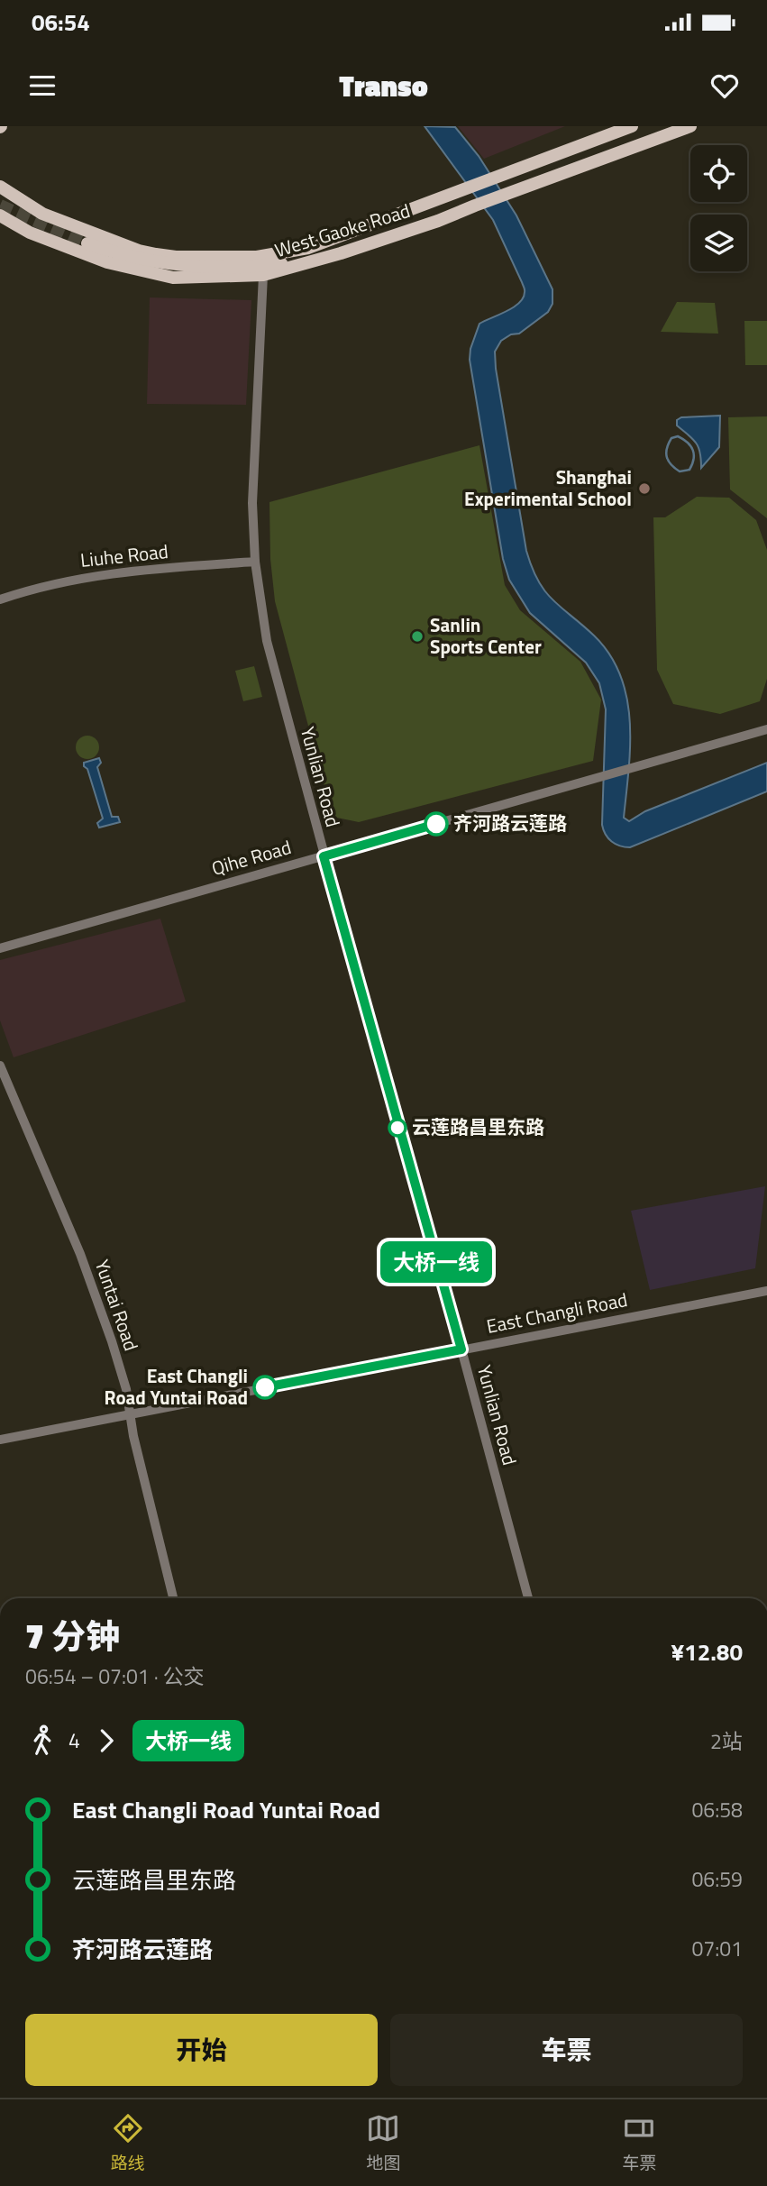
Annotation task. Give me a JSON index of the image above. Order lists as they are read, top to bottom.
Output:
{
  "streets": {
    "main road": ["West Gaoke Road"],
    "street": [
      "Liuhe Road",
      "Yunlian Road",
      "Qihe Road",
      "Yuntai Road",
      "East Changli Road"
    ]
  },
  "crossings": [
    ["West Gaoke Road", "Yunlian Road"],
    ["Liuhe Road", "Yunlian Road"],
    ["Yunlian Road", "Qihe Road"],
    ["Yunlian Road", "East Changli Road"],
    ["Yuntai Road", "East Changli Road"]
  ],
  "places": [
    "Shanghai Experimental School",
    "Sanlin Sports Center",
    "齐河路云莲路",
    "云莲路昌里东路",
    "East Changli Road Yuntai Road"
  ],
  "lines": ["bus line 大桥一线"],
  "page": {
    "status": "06:54",
    "header": "Transo",
    "on_map": "大桥一线",
    "heading": ["7 分钟", "06:54 – 07:01 · 公交", "¥12.80"],
    "legs": ["4", "大桥一线", "2站"],
    "list": [
      {
        "name": "East Changli Road Yuntai Road",
        "value": "06:58"
      },
      {
        "name": "云莲路昌里东路",
        "value": "06:59"
      },
      {
        "name": "齐河路云莲路",
        "value": "07:01"
      }
    ],
    "buttons": ["开始", "车票"],
    "tabs": ["路线", "地图", "车票"]
  }
}
